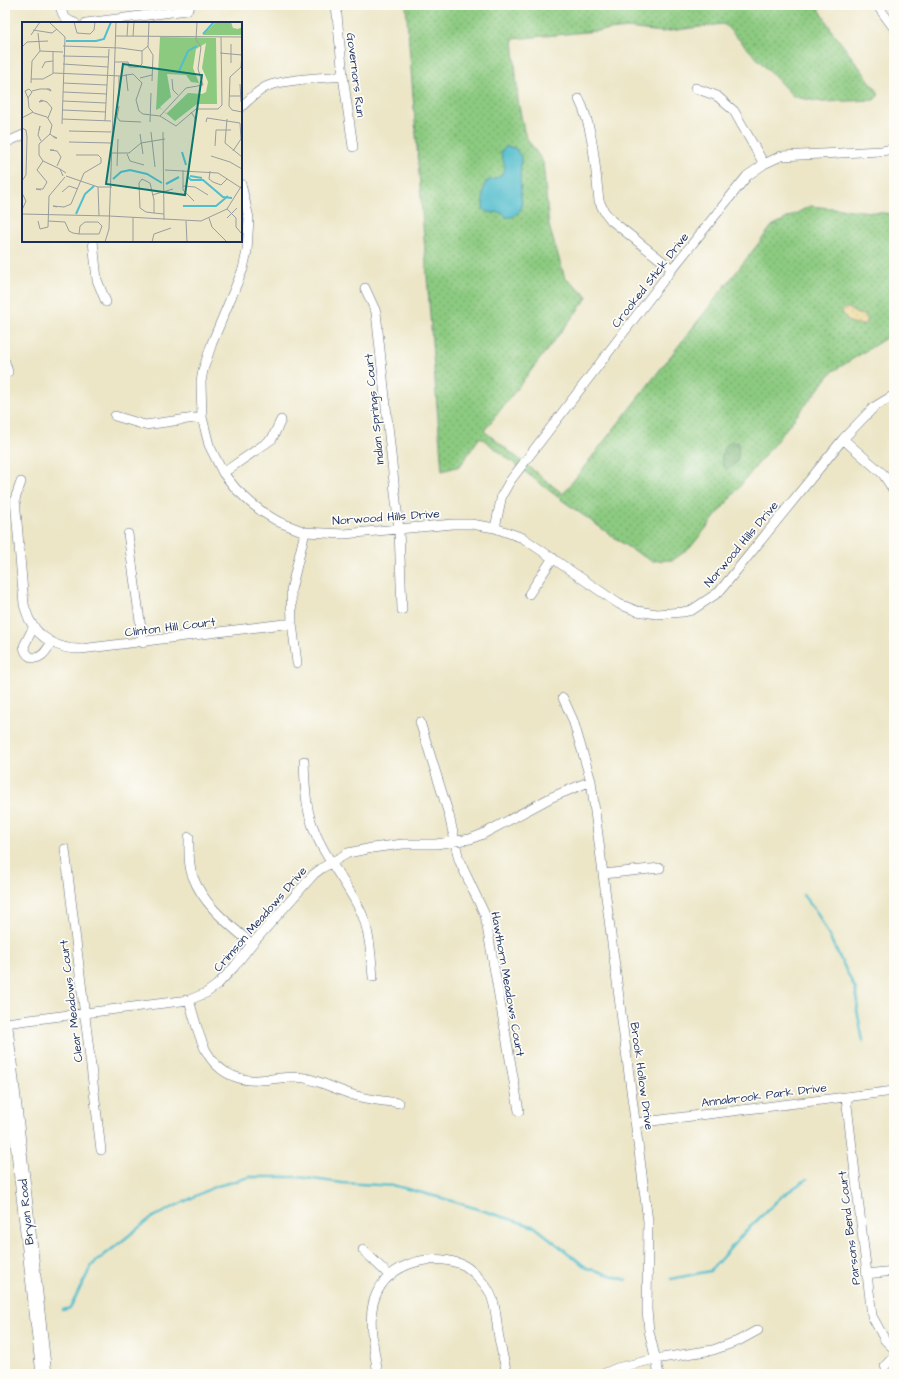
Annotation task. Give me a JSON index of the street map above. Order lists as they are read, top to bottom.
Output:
{
  "streets": {
    "main road": ["Bryan Road"],
    "street": [
      "Governors Run",
      "Crooked Stick Drive",
      "Indian Springs Court",
      "Norwood Hills Drive",
      "Clinton Hill Court",
      "Crimson Meadows Drive",
      "Hawthorn Meadows Court",
      "Clear Meadows Court",
      "Brook Hollow Drive",
      "Annabrook Park Drive",
      "Parsons Bend Court"
    ]
  },
  "crossings": [
    ["Crooked Stick Drive", "Norwood Hills Drive"],
    ["Indian Springs Court", "Norwood Hills Drive"],
    ["Crimson Meadows Drive", "Hawthorn Meadows Court"],
    ["Crimson Meadows Drive", "Clear Meadows Court"],
    ["Crimson Meadows Drive", "Brook Hollow Drive"],
    ["Brook Hollow Drive", "Annabrook Park Drive"],
    ["Annabrook Park Drive", "Parsons Bend Court"]
  ]
}
